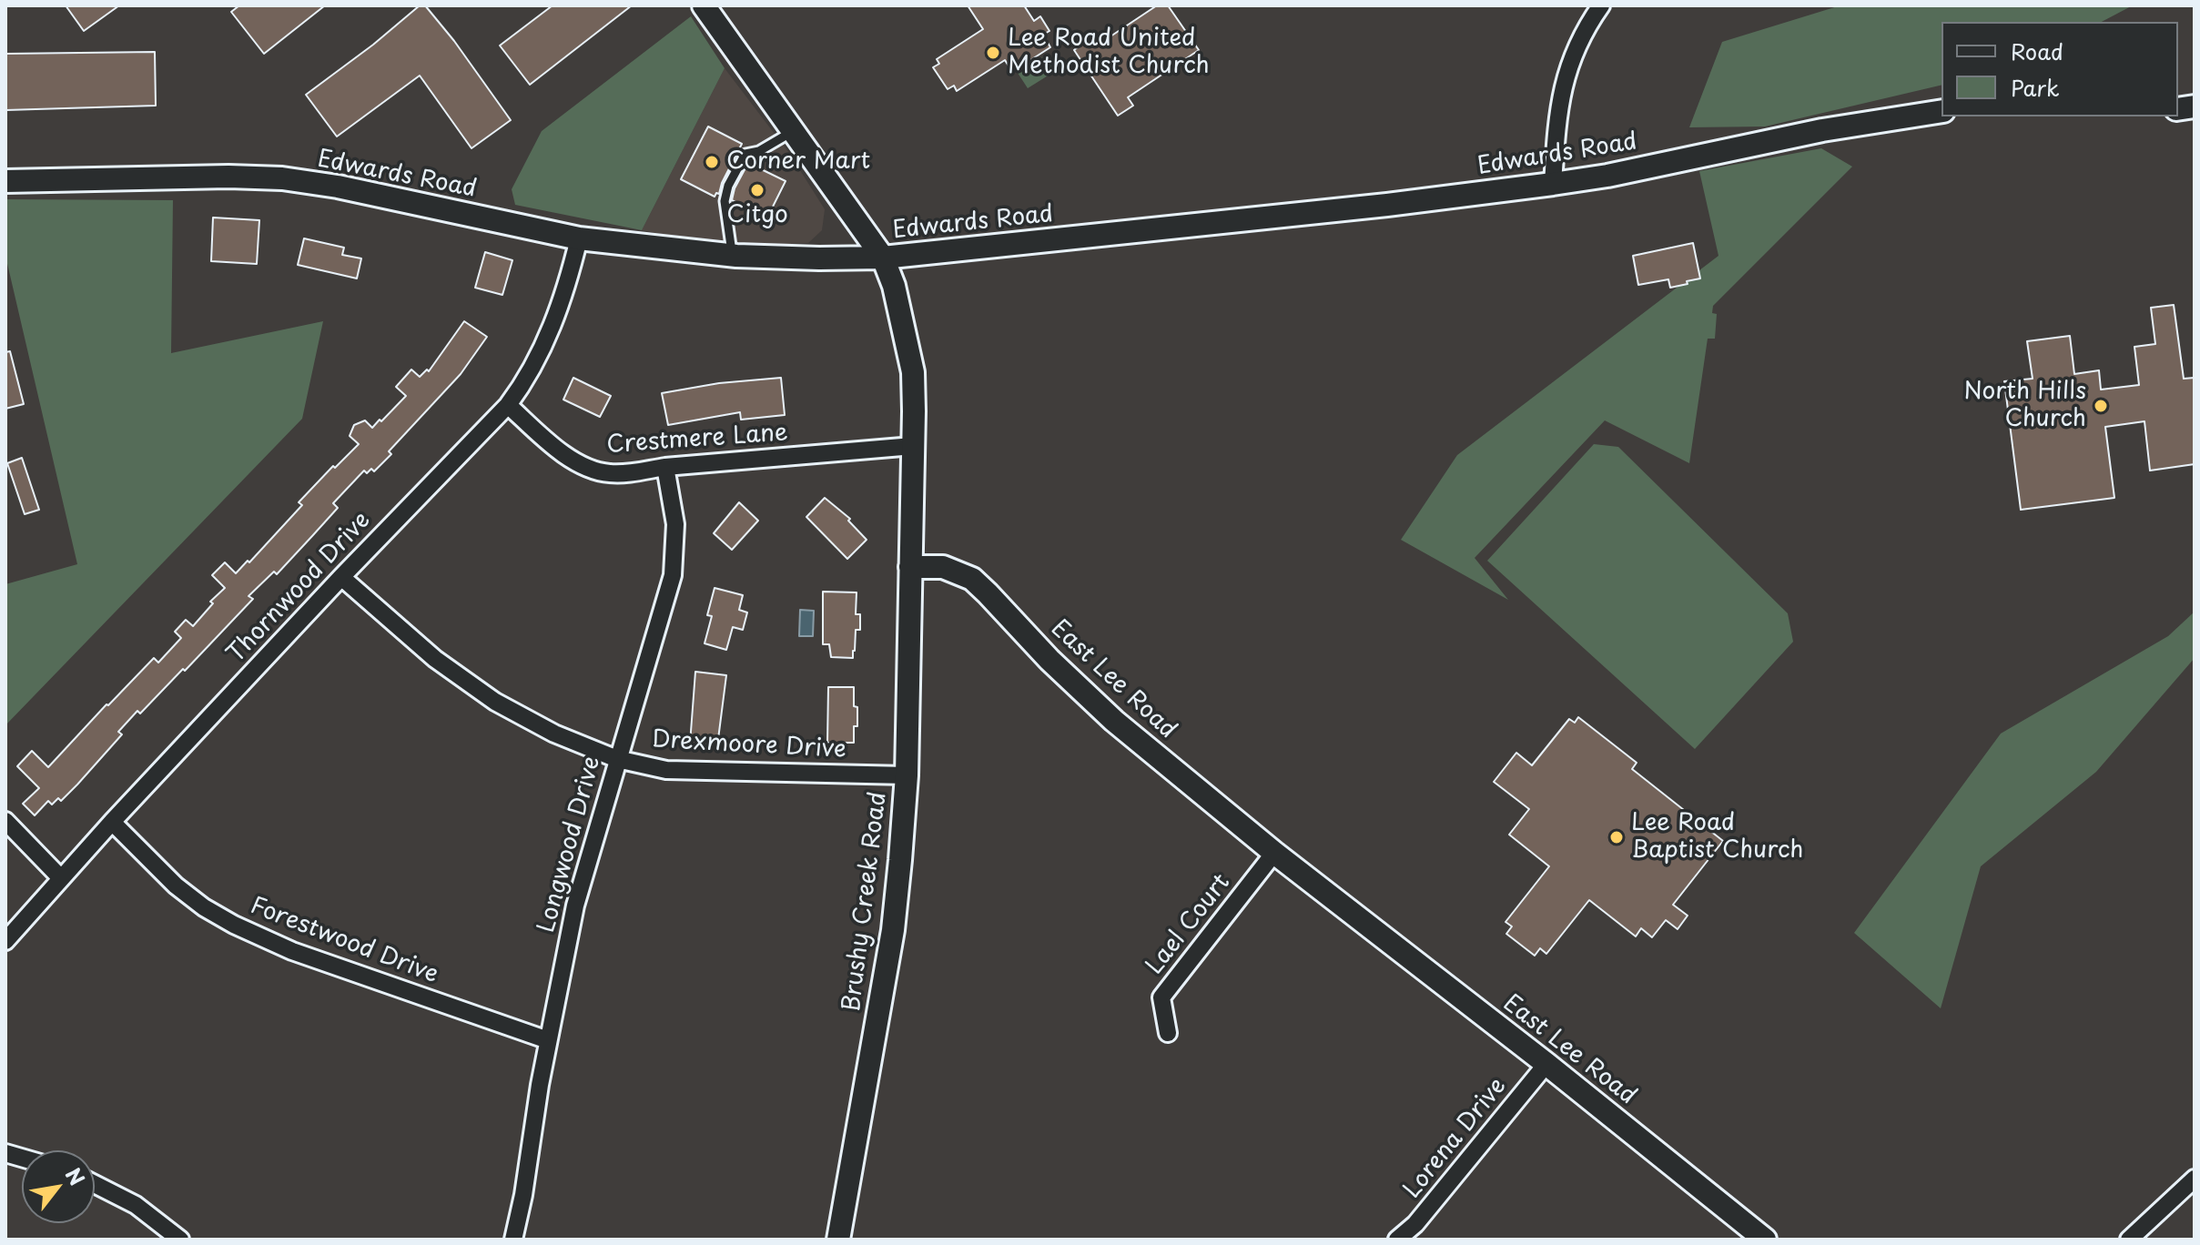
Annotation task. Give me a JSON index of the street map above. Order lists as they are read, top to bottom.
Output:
{
  "streets": {
    "street": [
      "Edwards Road",
      "Crestmere Lane",
      "Thornwood Drive",
      "East Lee Road",
      "Drexmoore Drive",
      "Longwood Drive",
      "Brushy Creek Road",
      "Lael Court",
      "Forestwood Drive",
      "Lorena Drive"
    ]
  },
  "crossings": [
    ["Edwards Road", "Thornwood Drive"],
    ["Crestmere Lane", "Thornwood Drive"],
    ["Crestmere Lane", "Longwood Drive"],
    ["Thornwood Drive", "Drexmoore Drive"],
    ["Thornwood Drive", "Forestwood Drive"],
    ["East Lee Road", "Brushy Creek Road"],
    ["East Lee Road", "Lael Court"],
    ["East Lee Road", "Lorena Drive"],
    ["Drexmoore Drive", "Longwood Drive"],
    ["Drexmoore Drive", "Brushy Creek Road"],
    ["Longwood Drive", "Forestwood Drive"]
  ],
  "places": [
    "Lee Road United Methodist Church",
    "Corner Mart",
    "Citgo",
    "North Hills Church",
    "Lee Road Baptist Church"
  ],
  "legend": ["Road", "Park"],
  "north": "top right"
}
